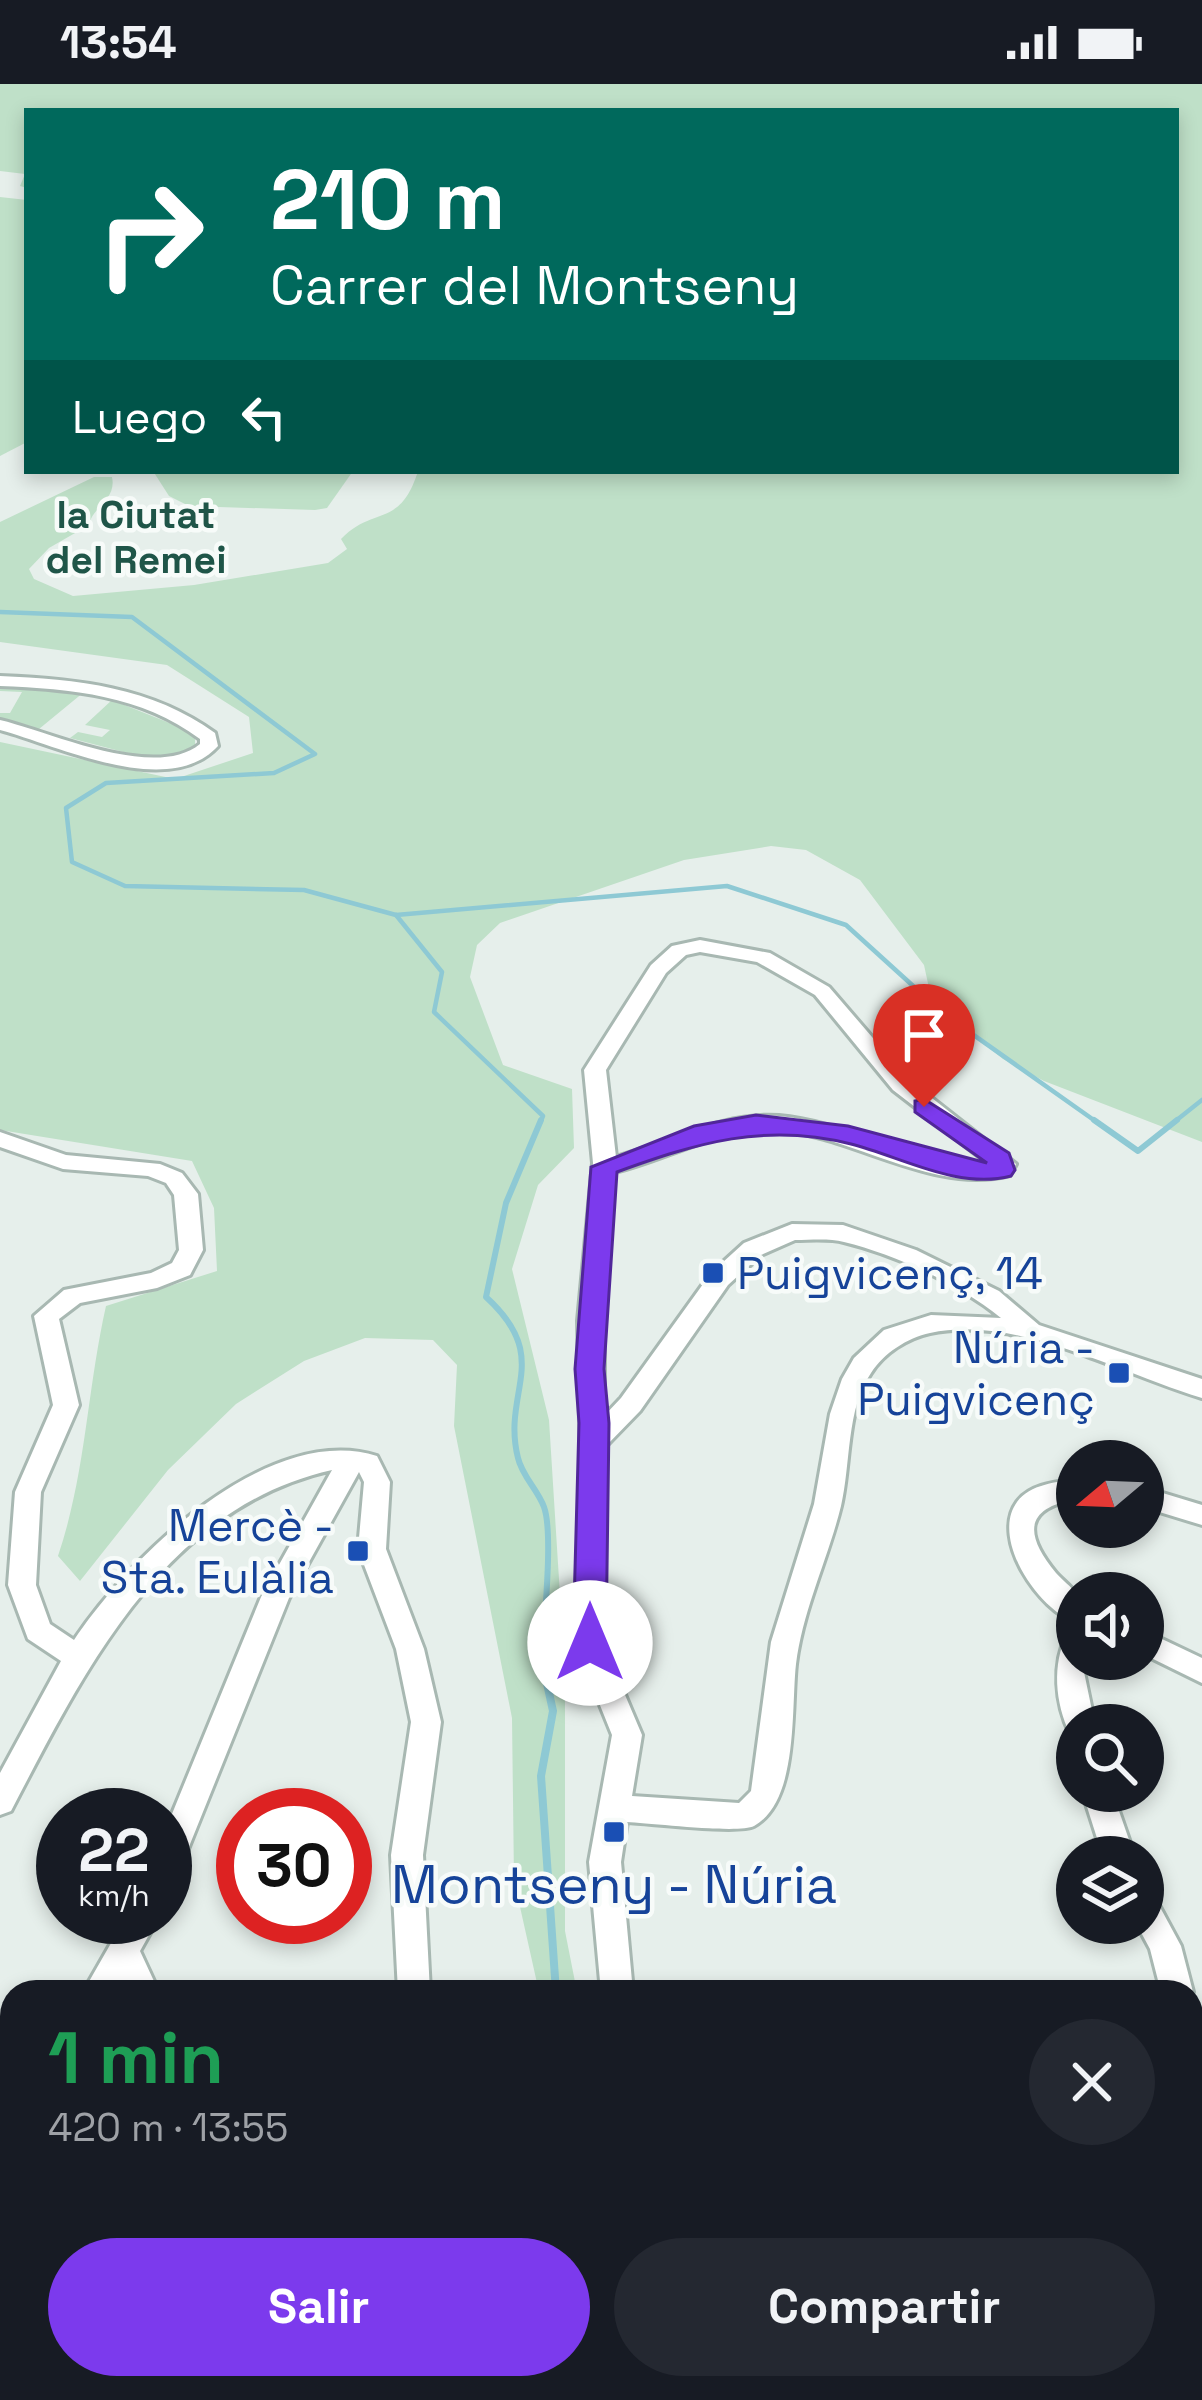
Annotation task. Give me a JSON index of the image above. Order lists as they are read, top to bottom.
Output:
{
  "districts": ["la Ciutat del Remei"],
  "places": {
    "transit": [
      "Puigvicenç, 14",
      "Núria - Puigvicenç",
      "Mercè - Sta. Eulàlia",
      "Montseny - Núria"
    ]
  },
  "north": "left",
  "page": {
    "status": "13:54",
    "turn": ["210 m", "Carrer del Montseny"],
    "then": "Luego",
    "speed": "22 km/h",
    "limit": "30",
    "heading": ["1 min", "420 m · 13:55"],
    "buttons": ["Salir", "Compartir"]
  }
}
